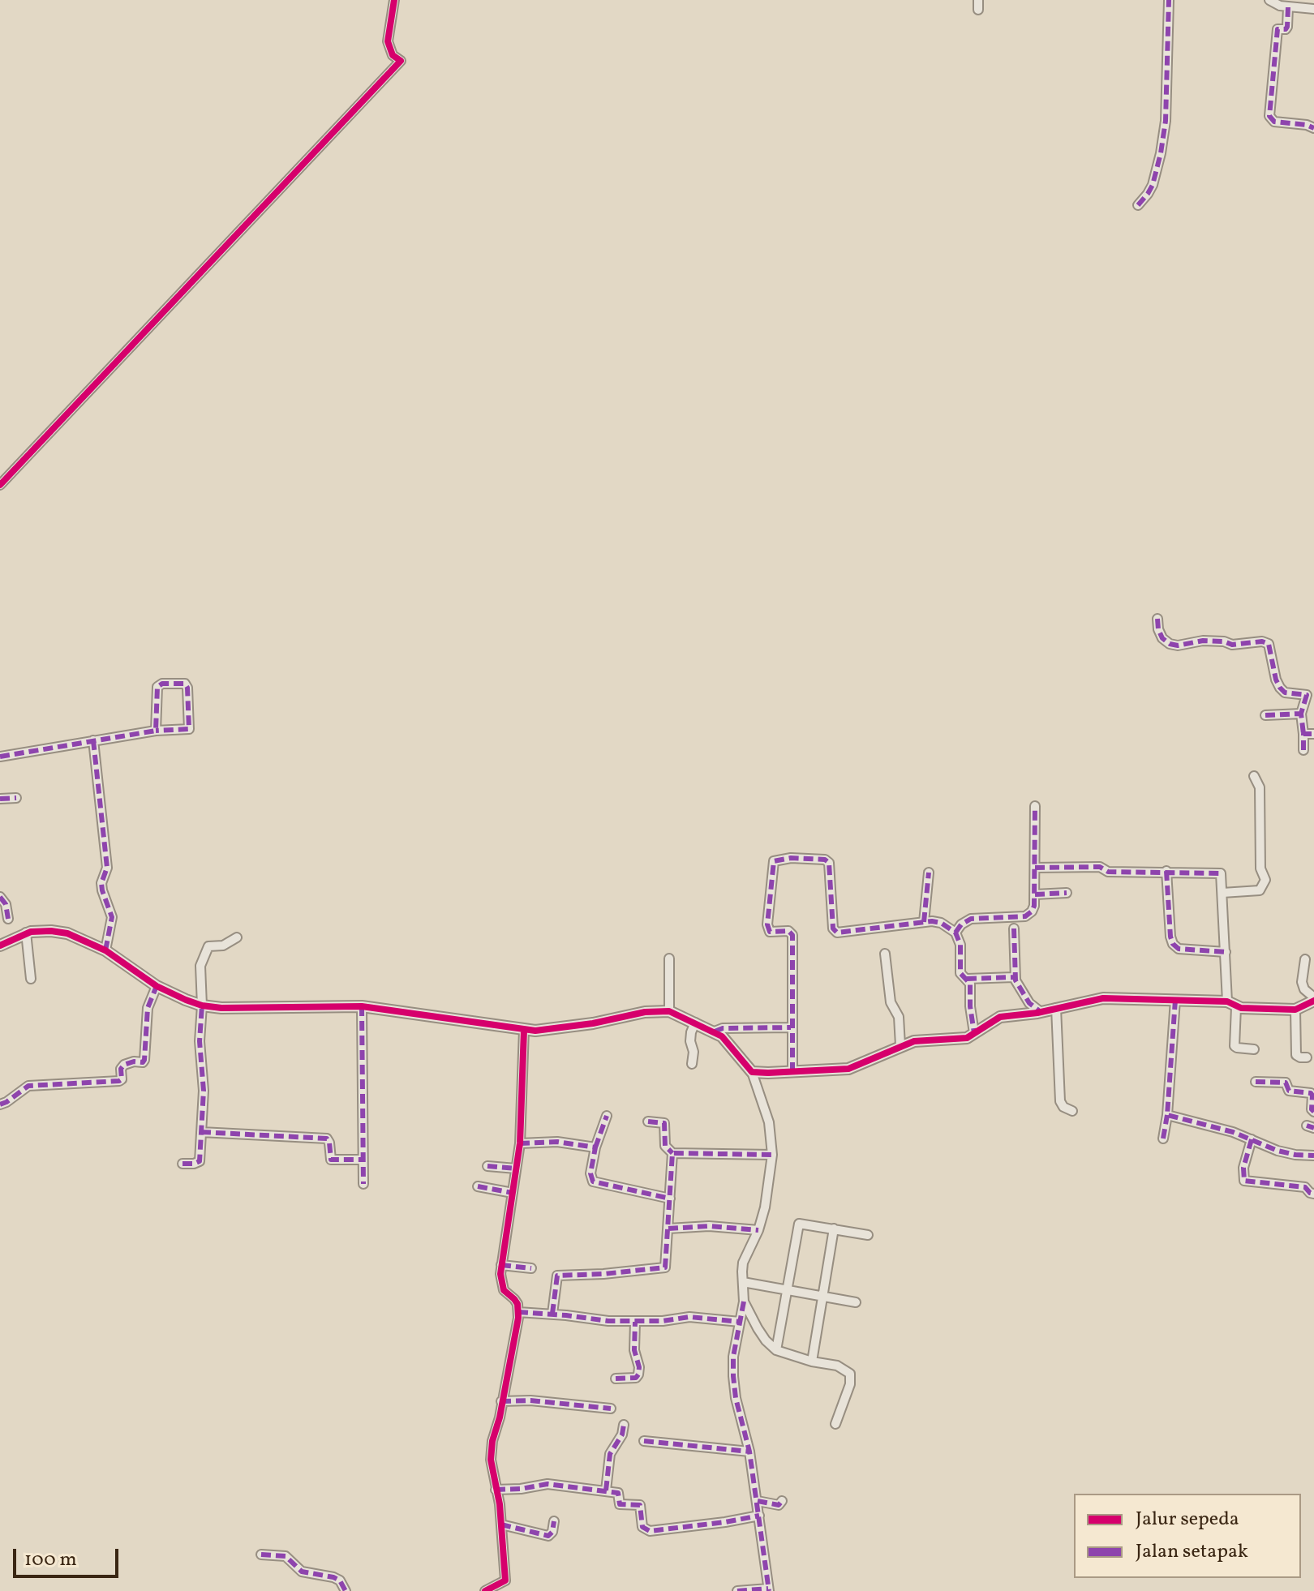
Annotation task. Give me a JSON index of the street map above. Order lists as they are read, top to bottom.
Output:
{
  "legend": ["Jalur sepeda", "Jalan setapak"],
  "scale_bar": "100 m"
}
